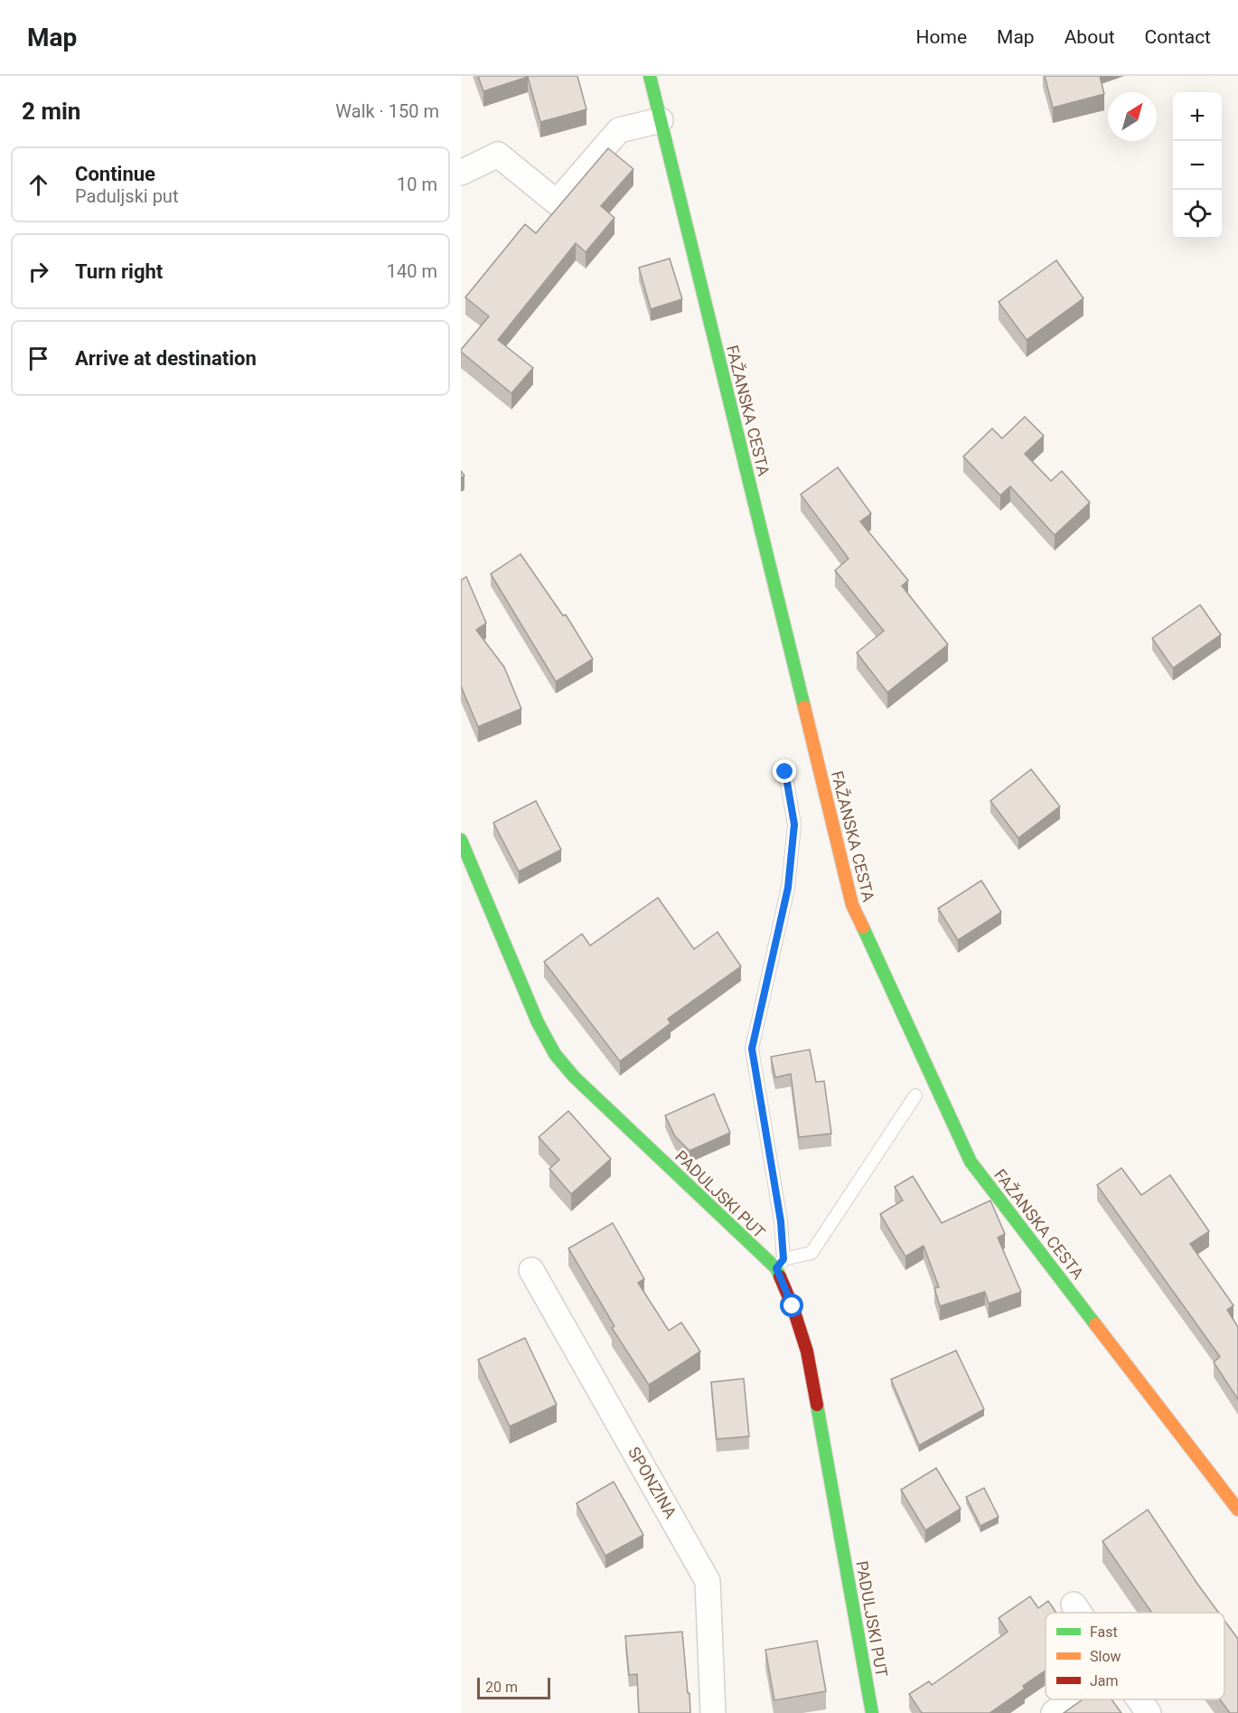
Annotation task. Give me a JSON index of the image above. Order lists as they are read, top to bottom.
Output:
{
  "streets": {
    "main road": ["FAŽANSKA CESTA", "PADULJSKI PUT"],
    "street": ["SPONZINA"]
  },
  "legend": ["Fast", "Slow", "Jam"],
  "scale_bar": "20 m",
  "north": "top right",
  "page": {
    "header": "Map",
    "nav": [
      "Home",
      "Map",
      "About",
      "Contact"
    ],
    "heading": ["2 min", "Walk · 150 m"],
    "map_buttons": ["+", "−"],
    "list": [
      ["Continue", "Paduljski put", "10 m"],
      ["Turn right", "140 m"],
      "Arrive at destination"
    ],
    "scale": "20 m"
  }
}
